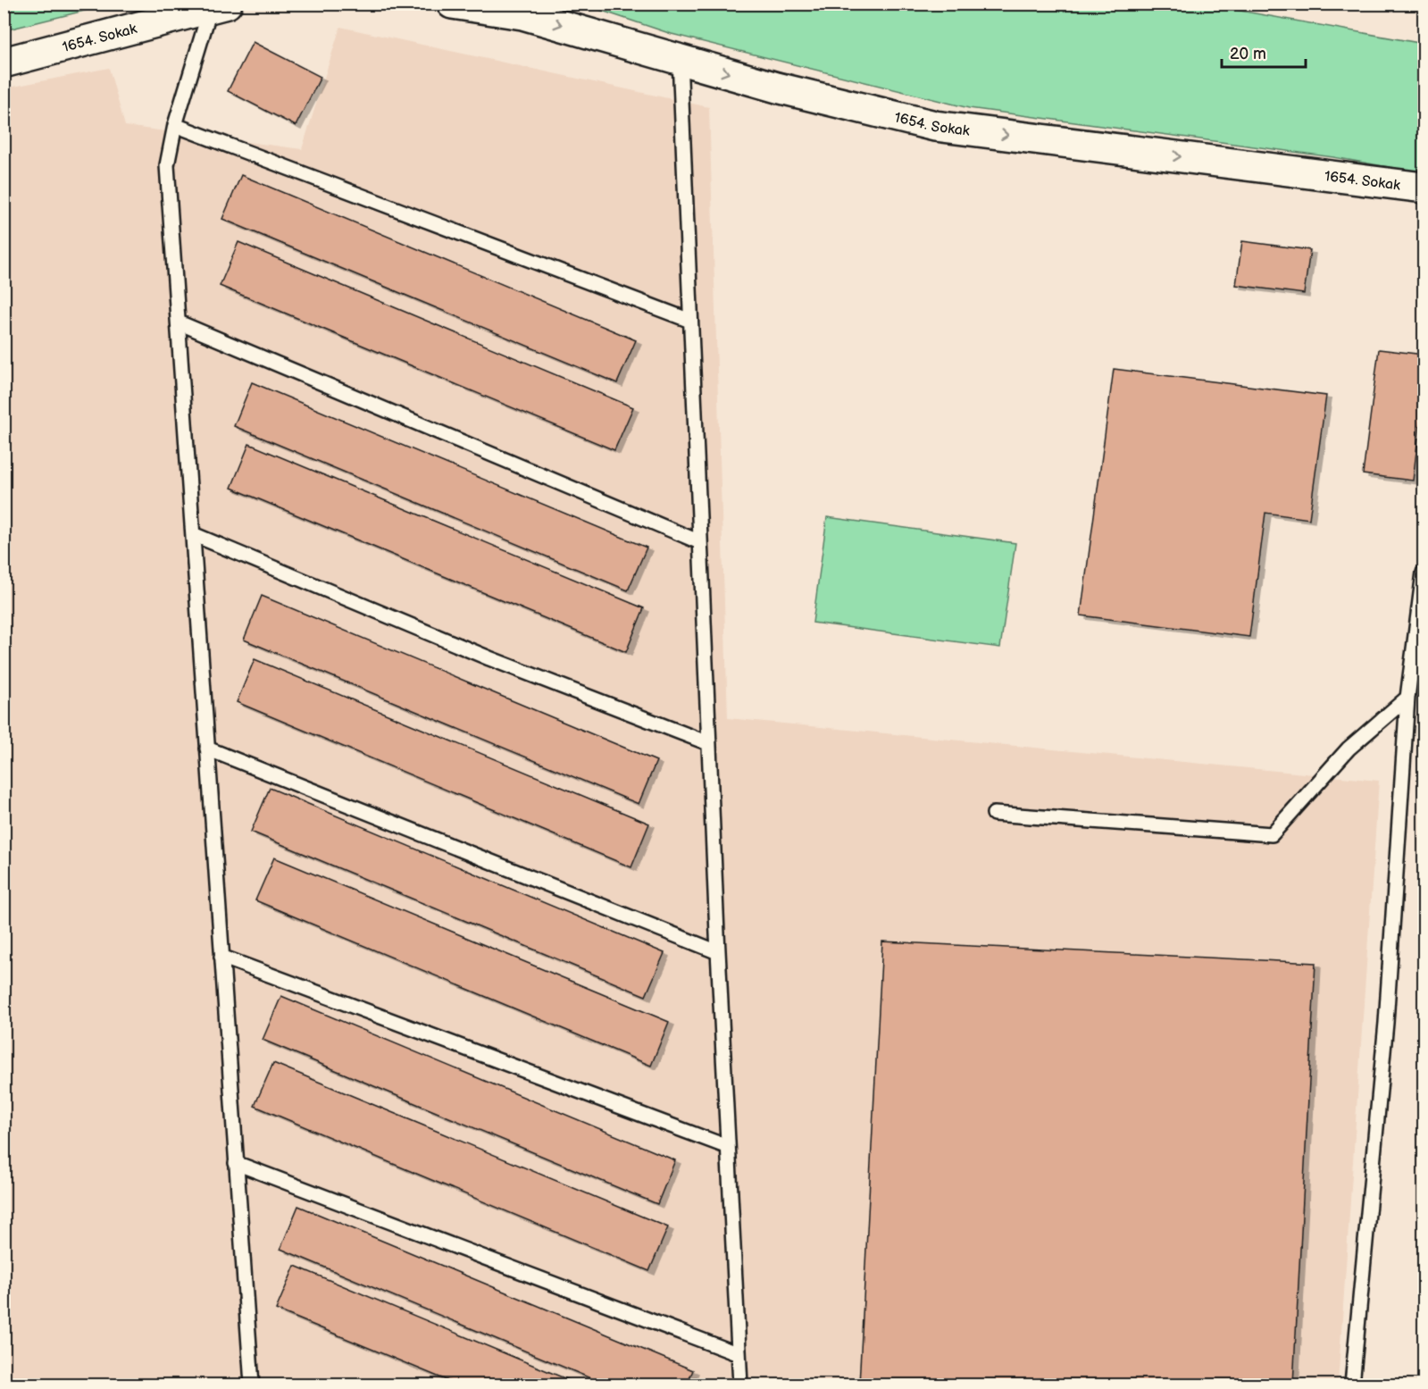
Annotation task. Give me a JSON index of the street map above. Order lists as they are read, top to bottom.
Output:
{
  "streets": {
    "main road": ["1654. Sokak"]
  },
  "one_way": ["1654. Sokak"],
  "scale_bar": "20 m"
}
